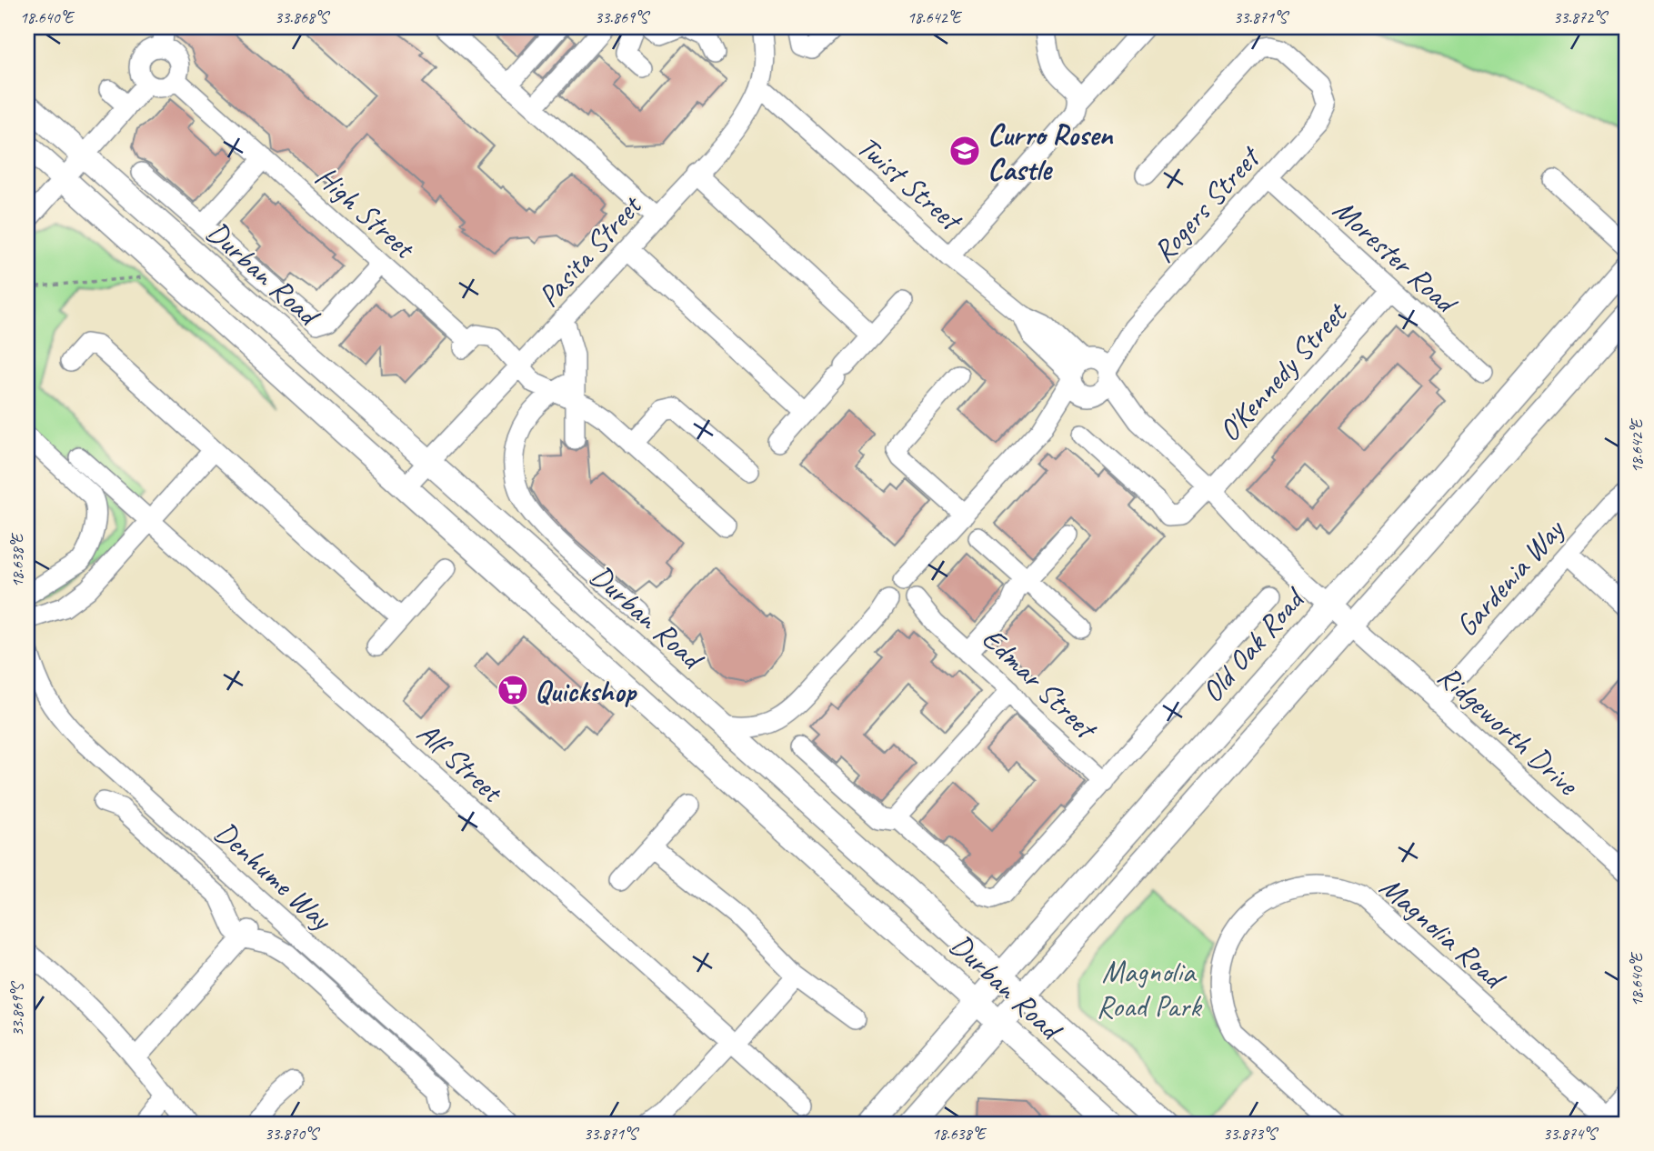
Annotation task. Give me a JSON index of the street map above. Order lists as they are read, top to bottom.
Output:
{
  "streets": {
    "main road": ["Durban Road", "Old Oak Road"],
    "street": [
      "Twist Street",
      "Rogers Street",
      "High Street",
      "Pasita Street",
      "Morester Road",
      "O'Kennedy Street",
      "Gardenia Way",
      "Edmar Street",
      "Ridgeworth Drive",
      "Alf Street",
      "Denhume Way",
      "Magnolia Road"
    ]
  },
  "crossings": [
    ["Twist Street", "Rogers Street"],
    ["Twist Street", "Pasita Street"],
    ["Twist Street", "O'Kennedy Street"],
    ["Twist Street", "Old Oak Road"],
    ["Twist Street", "Ridgeworth Drive"],
    ["Rogers Street", "Morester Road"],
    ["Rogers Street", "Edmar Street"],
    ["High Street", "Pasita Street"],
    ["Pasita Street", "Durban Road"],
    ["Morester Road", "O'Kennedy Street"],
    ["Durban Road", "Old Oak Road"],
    ["Gardenia Way", "Ridgeworth Drive"],
    ["Old Oak Road", "Ridgeworth Drive"]
  ],
  "parks": ["Magnolia Road Park"],
  "places": {
    "school or university": ["Curro Rosen Castle"],
    "supermarket": ["Quickshop"]
  },
  "coordinates": [
    "18.640°E",
    "33.868°S",
    "33.869°S",
    "18.642°E",
    "33.871°S",
    "33.872°S",
    "18.638°E",
    "33.870°S",
    "33.873°S",
    "33.874°S"
  ]
}
